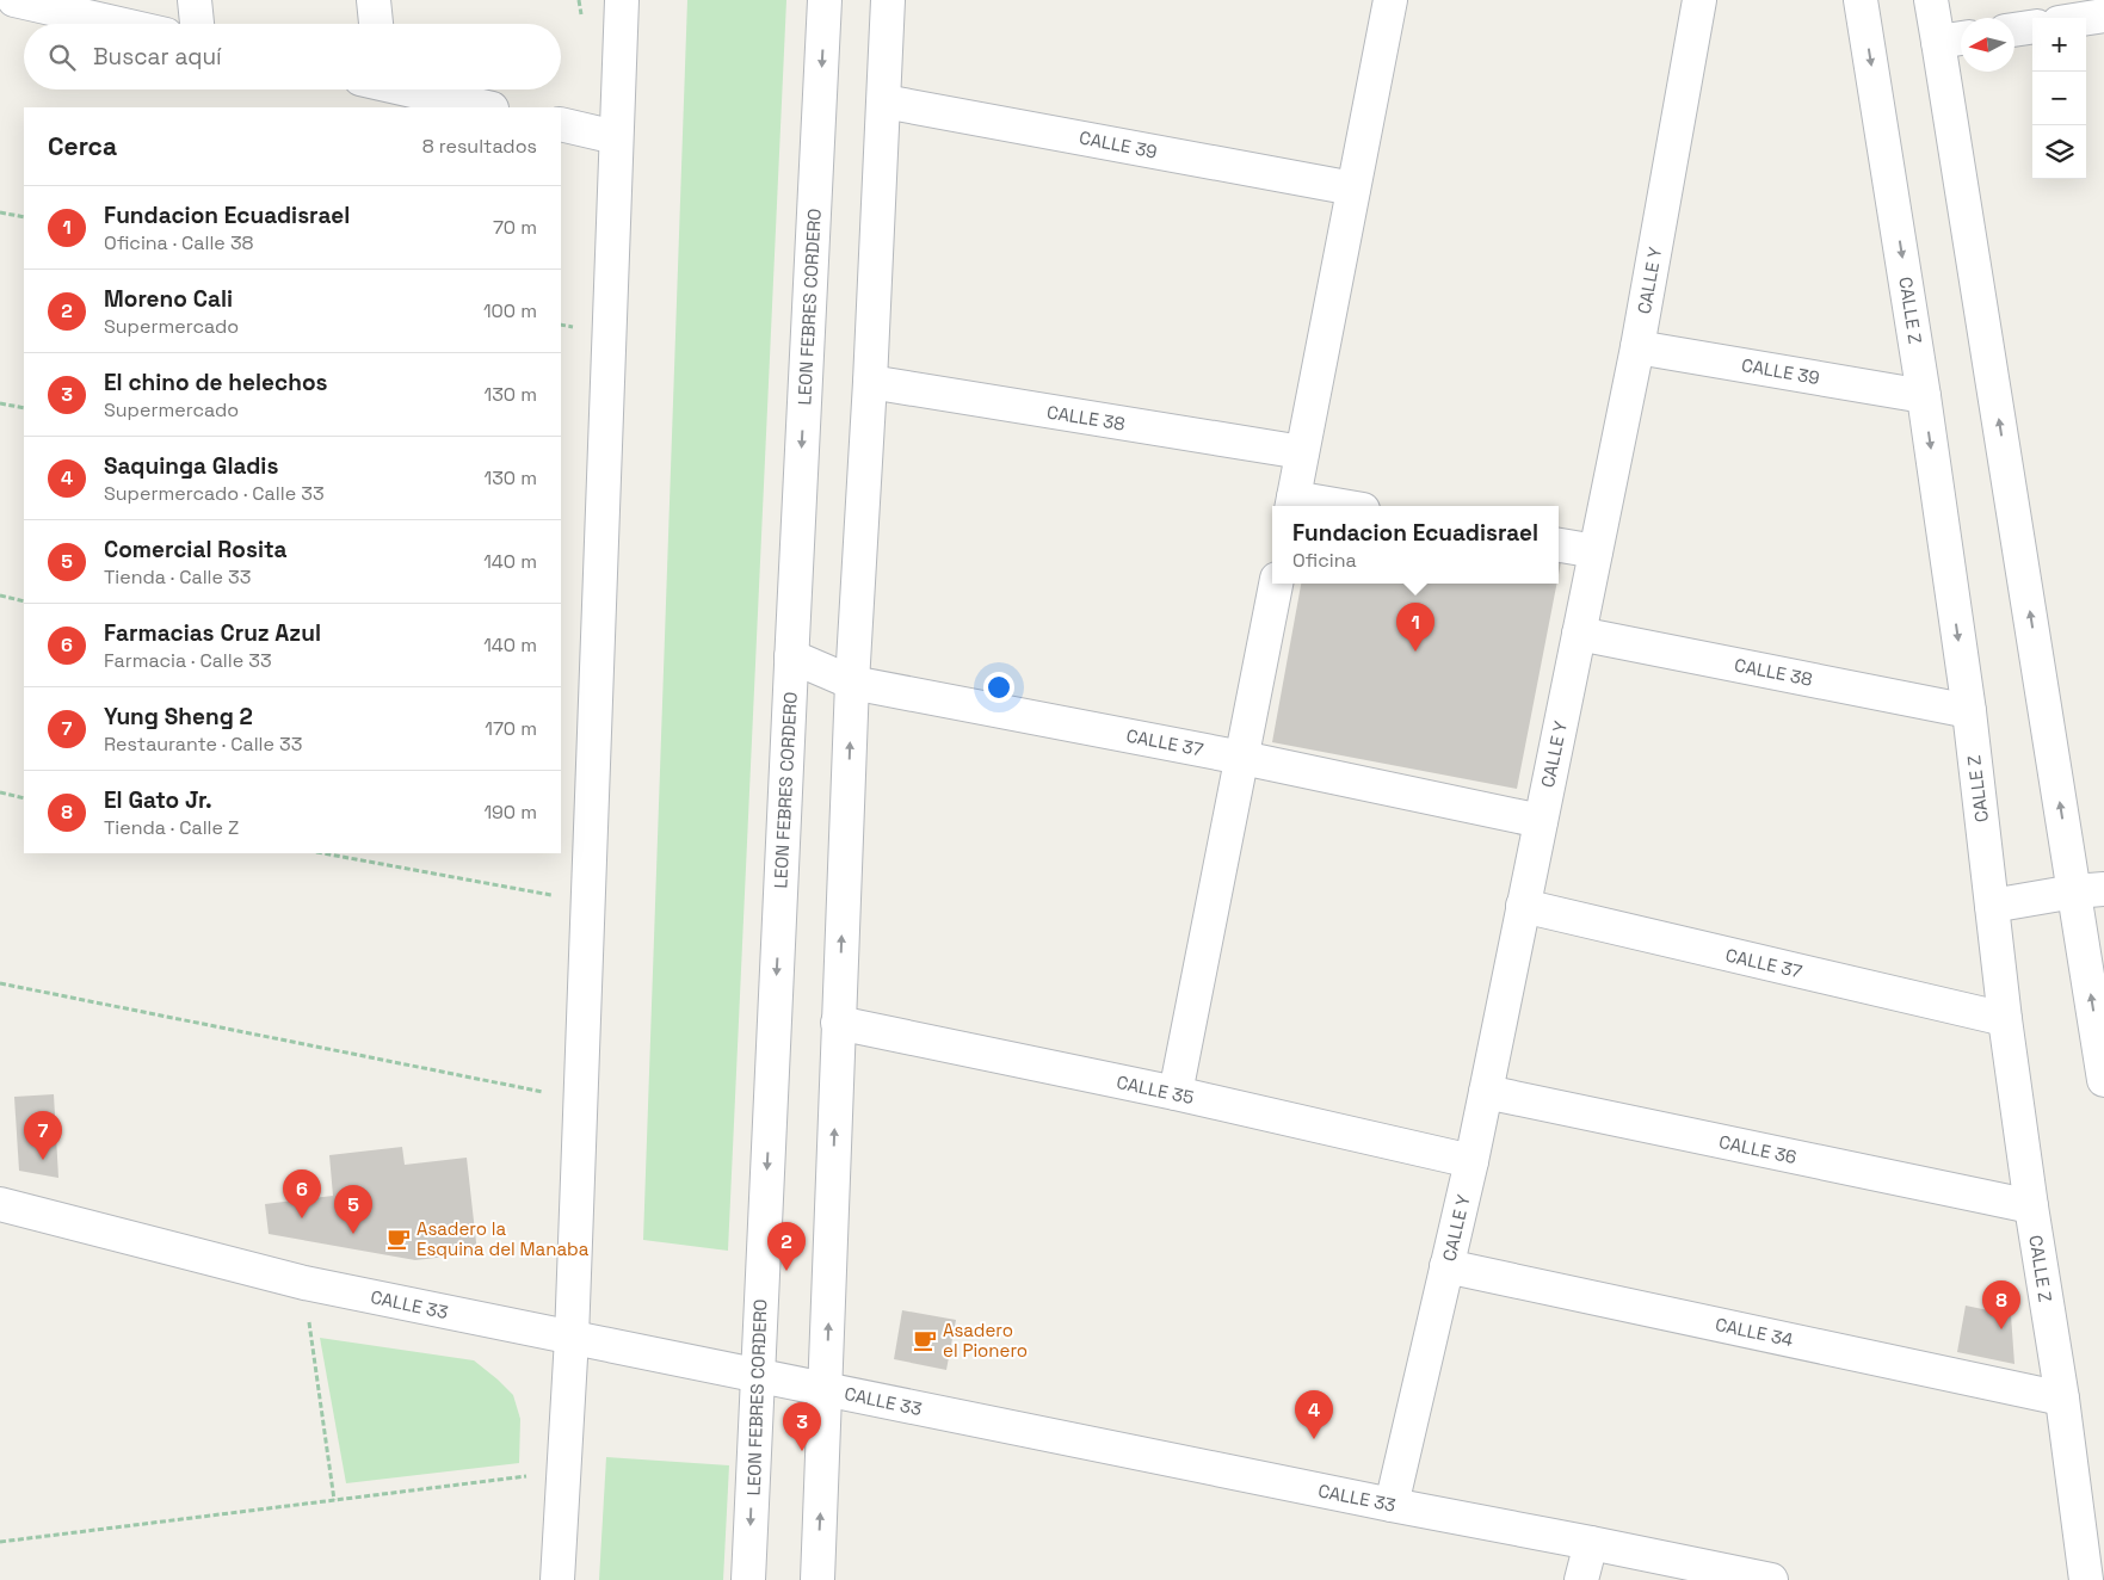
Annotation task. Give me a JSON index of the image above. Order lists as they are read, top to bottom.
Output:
{
  "streets": {
    "street": [
      "CALLE 39",
      "CALLE Y",
      "LEON FEBRES CORDERO",
      "CALLE Z",
      "CALLE 38",
      "CALLE 37",
      "CALLE 35",
      "CALLE 36",
      "CALLE 33",
      "CALLE 34"
    ]
  },
  "crossings": [
    ["CALLE 39", "CALLE Y"],
    ["CALLE 39", "CALLE Z"],
    ["CALLE Y", "CALLE 38"],
    ["CALLE Y", "CALLE 37"],
    ["CALLE Y", "CALLE 35"],
    ["CALLE Y", "CALLE 36"],
    ["CALLE Y", "CALLE 33"],
    ["CALLE Y", "CALLE 34"],
    ["LEON FEBRES CORDERO", "CALLE 37"],
    ["LEON FEBRES CORDERO", "CALLE 33"],
    ["CALLE Z", "CALLE 38"],
    ["CALLE Z", "CALLE 37"],
    ["CALLE Z", "CALLE 36"],
    ["CALLE Z", "CALLE 34"]
  ],
  "places": {
    "cafe": ["Asadero la Esquina del Manaba", "Asadero el Pionero"]
  },
  "north": "left",
  "page": {
    "map_buttons": ["+", "−"],
    "search": "Buscar aquí",
    "heading": ["Cerca", "8 resultados"],
    "list": [
      {
        "mark": "1",
        "name": "Fundacion Ecuadisrael",
        "note": "Oficina · Calle 38",
        "value": "70 m"
      },
      {
        "mark": "2",
        "name": "Moreno Cali",
        "note": "Supermercado",
        "value": "100 m"
      },
      {
        "mark": "3",
        "name": "El chino de helechos",
        "note": "Supermercado",
        "value": "130 m"
      },
      {
        "mark": "4",
        "name": "Saquinga Gladis",
        "note": "Supermercado · Calle 33",
        "value": "130 m"
      },
      {
        "mark": "5",
        "name": "Comercial Rosita",
        "note": "Tienda · Calle 33",
        "value": "140 m"
      },
      {
        "mark": "6",
        "name": "Farmacias Cruz Azul",
        "note": "Farmacia · Calle 33",
        "value": "140 m"
      },
      {
        "mark": "7",
        "name": "Yung Sheng 2",
        "note": "Restaurante · Calle 33",
        "value": "170 m"
      },
      {
        "mark": "8",
        "name": "El Gato Jr.",
        "note": "Tienda · Calle Z",
        "value": "190 m"
      }
    ],
    "popup": ["Fundacion Ecuadisrael", "Oficina"],
    "pins": [
      "1",
      "7",
      "6",
      "5",
      "2",
      "8",
      "4",
      "3"
    ]
  }
}
